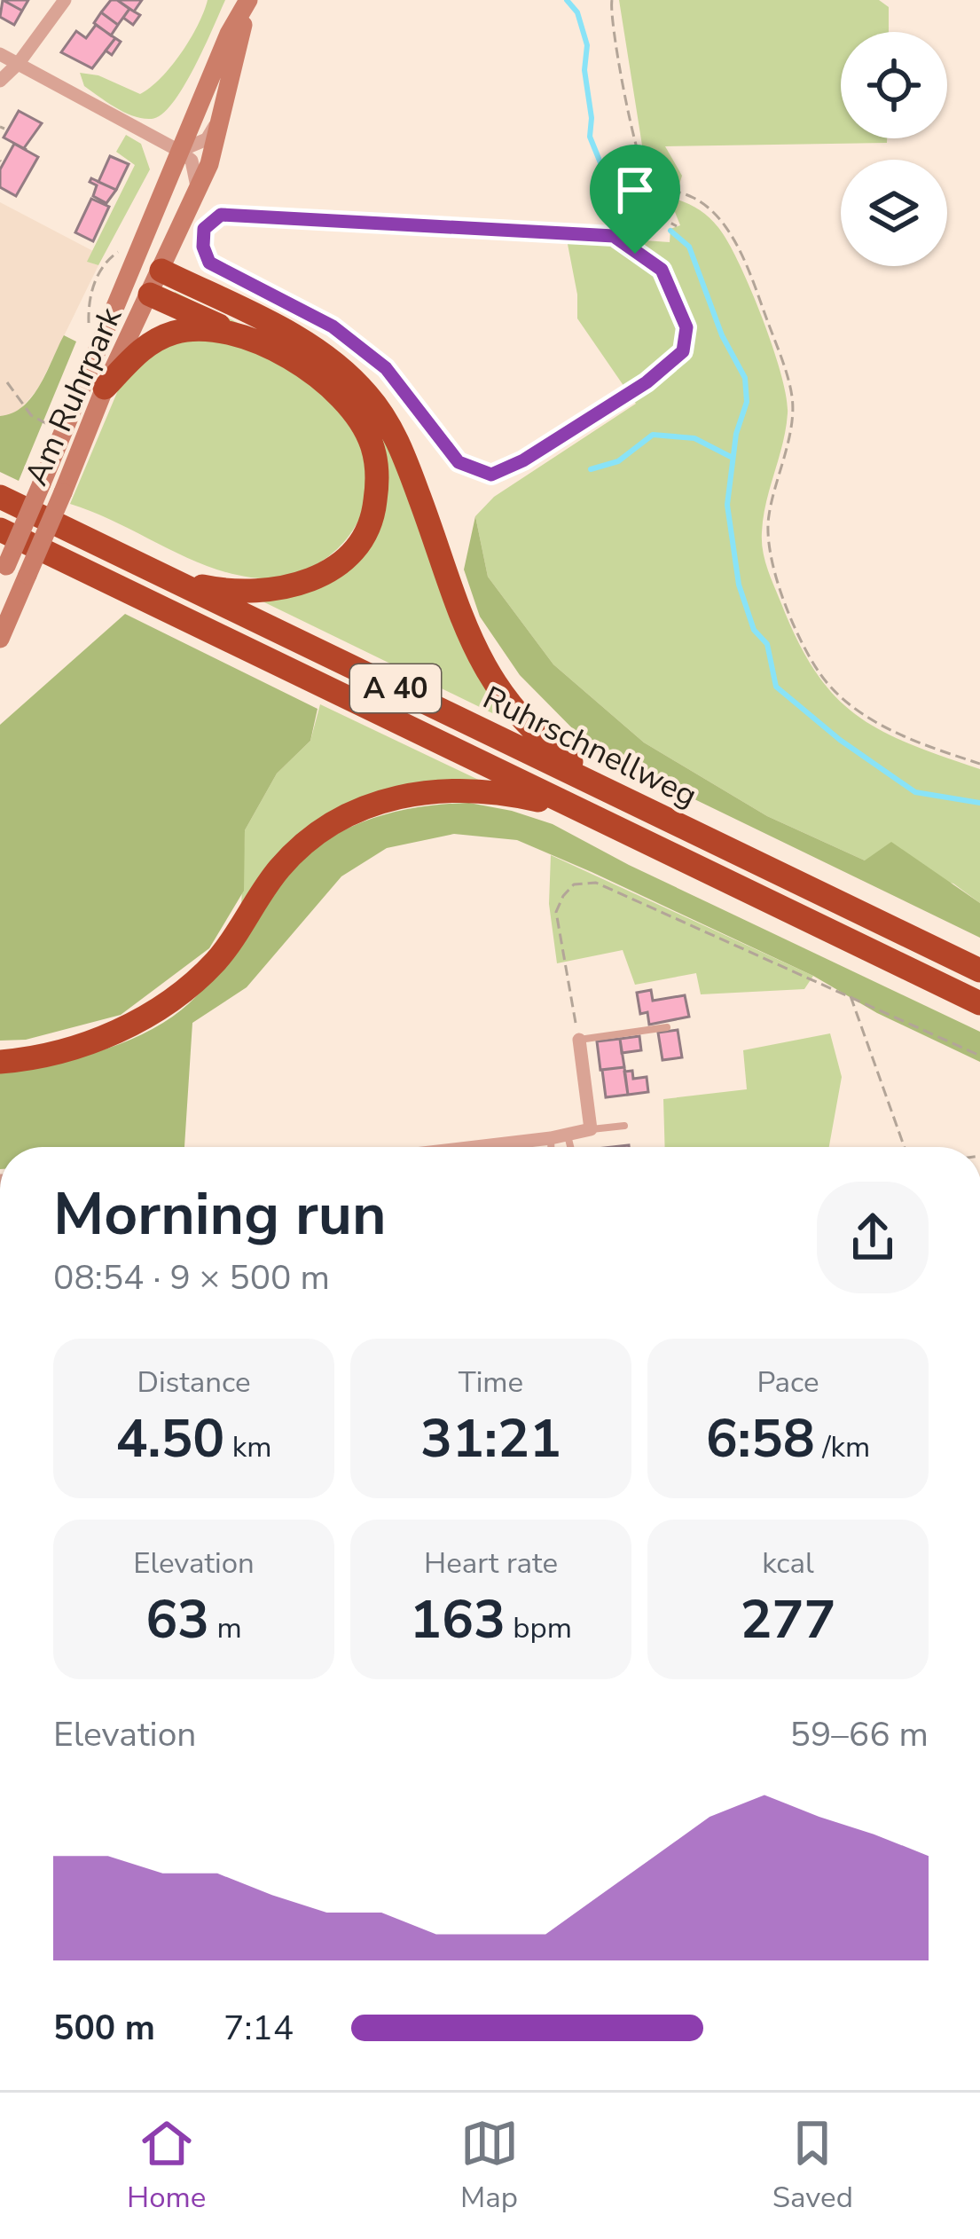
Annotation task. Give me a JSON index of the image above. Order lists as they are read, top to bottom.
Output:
{
  "streets": {
    "highway": ["A 40", "Ruhrschnellweg"],
    "main road": ["Am Ruhrpark"]
  },
  "page": {
    "heading": ["Morning run", "08:54 · 9 × 500 m"],
    "stats": [
      ["Distance", "4.50 km"],
      ["Time", "31:21"],
      ["Pace", "6:58 /km"],
      ["Elevation", "63 m"],
      ["Heart rate", "163 bpm"],
      ["kcal", "277"]
    ],
    "chart": ["Elevation", "59–66 m"],
    "list": [
      {
        "name": "500 m",
        "note": "7:14"
      }
    ],
    "tabs": ["Home", "Map", "Saved"]
  }
}
